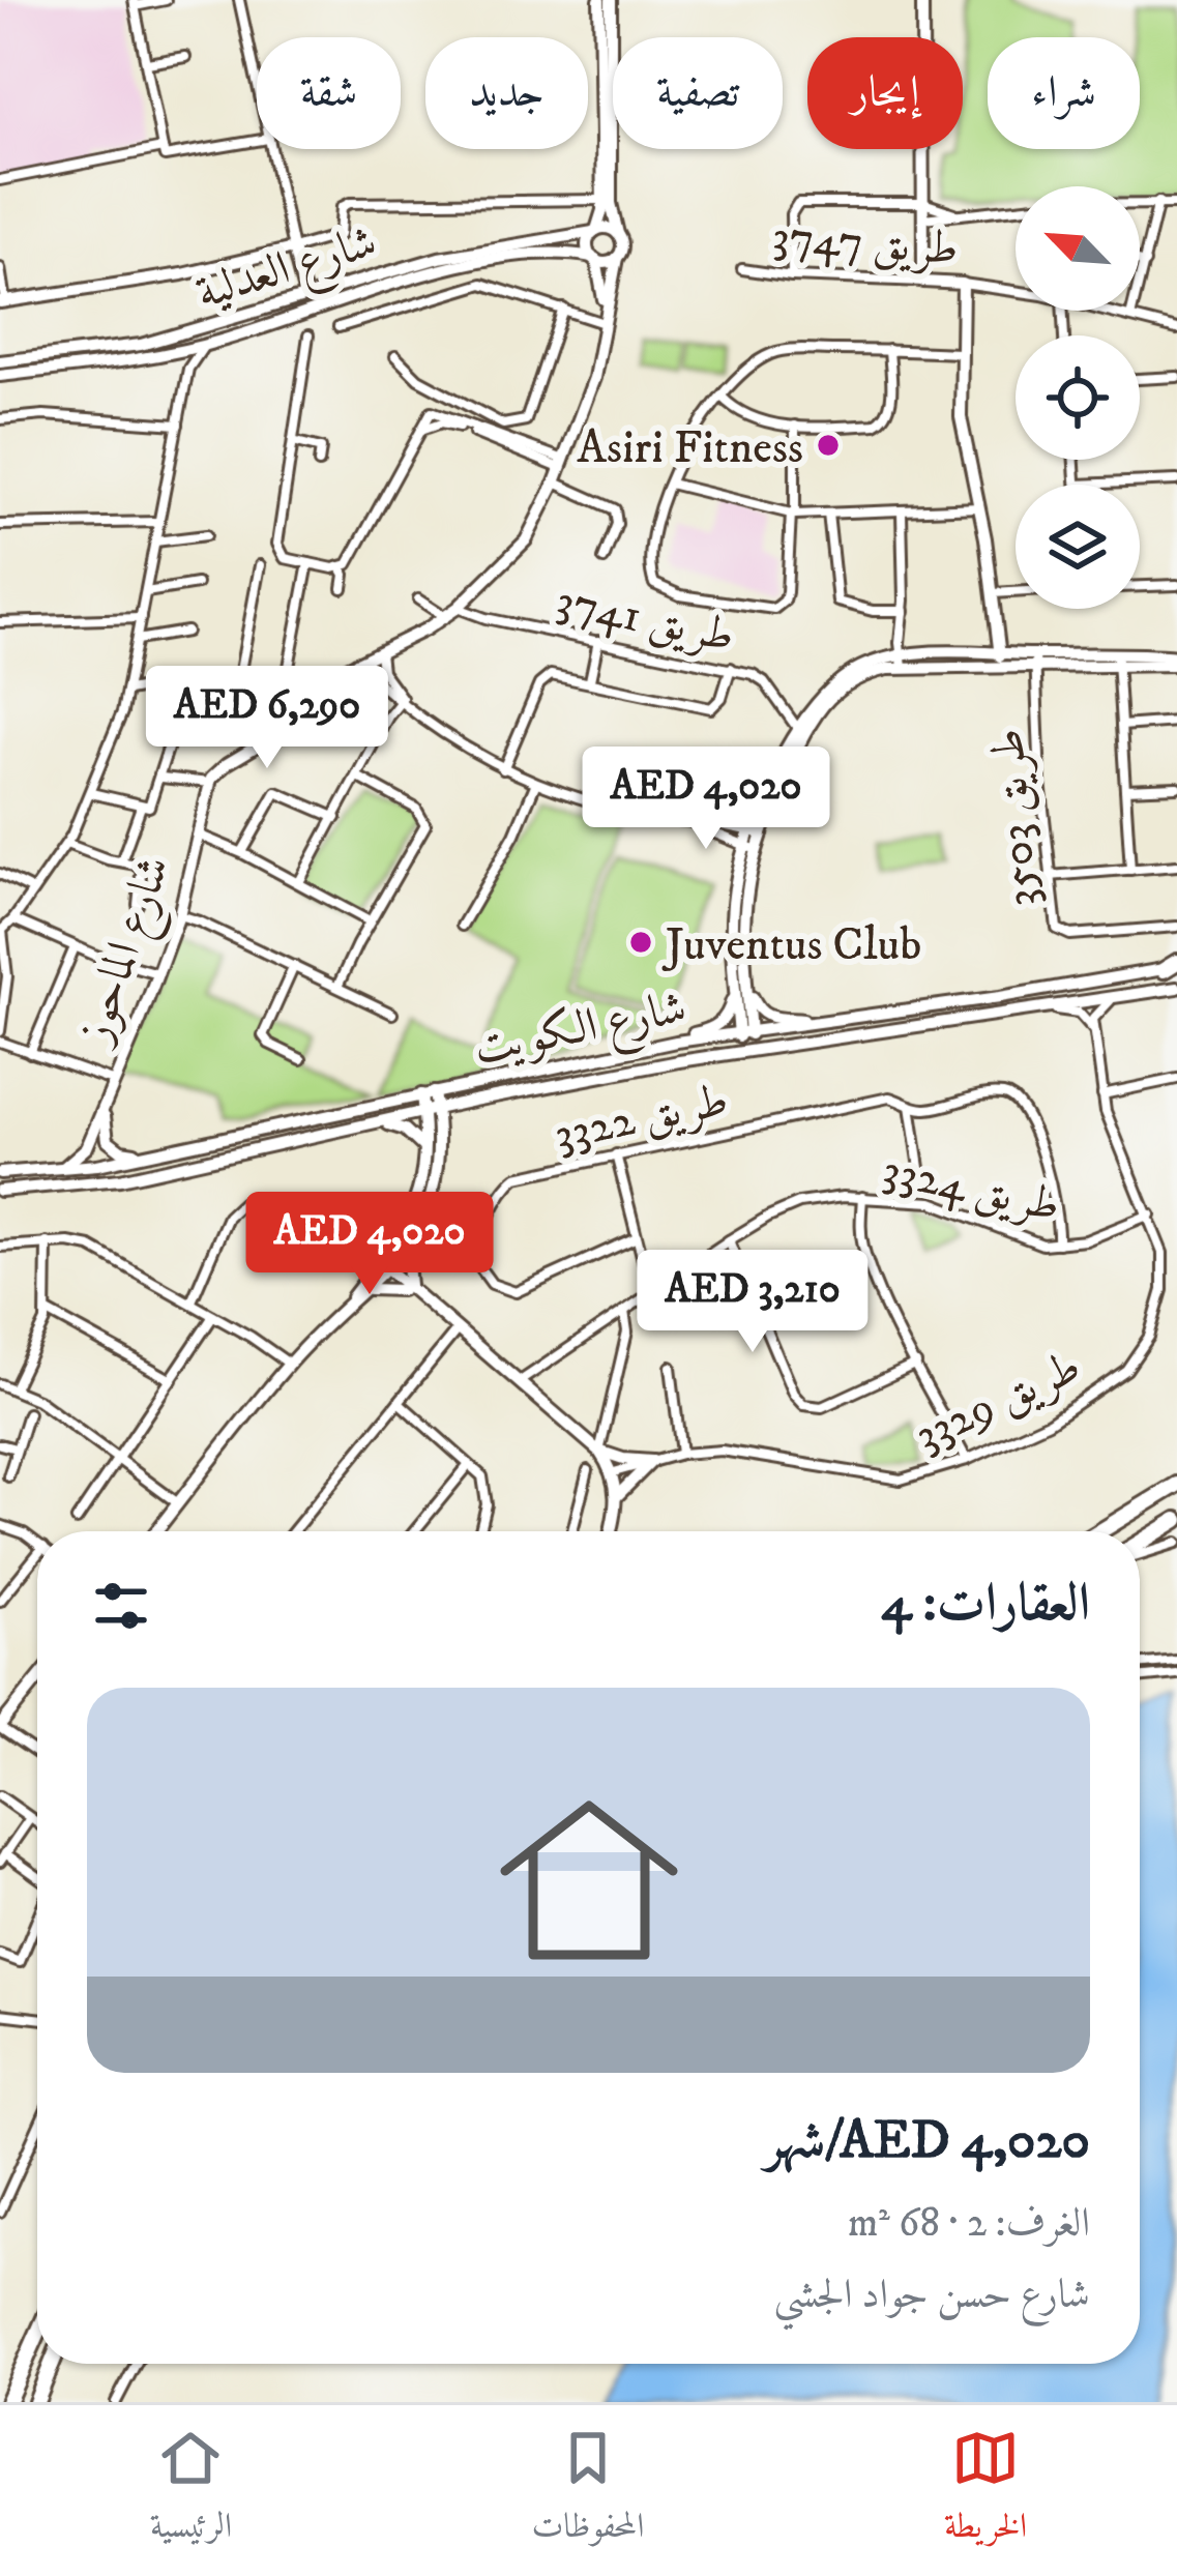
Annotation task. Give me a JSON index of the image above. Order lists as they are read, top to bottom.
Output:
{
  "streets": {
    "street": [
      "طريق 3747",
      "شارع العدلية",
      "طريق 3741",
      "طريق 3503",
      "شارع الماحوز",
      "شارع الكويت",
      "طريق 3322",
      "طريق 3324",
      "طريق 3329"
    ]
  },
  "crossings": [
    ["شارع الماحوز", "شارع الكويت"],
    ["طريق 3322", "طريق 3324"],
    ["طريق 3324", "طريق 3329"]
  ],
  "places": ["Asiri Fitness", "Juventus Club"],
  "north": "top left",
  "page": {
    "chip": [
      "شراء",
      "إيجار",
      "تصفية",
      "جديد",
      "شقة"
    ],
    "price": [
      "AED 6,290",
      "AED 4,020",
      "AED 4,020",
      "AED 3,210"
    ],
    "heading": "العقارات: 4",
    "list": [
      {
        "name": "AED 4,020/شهر",
        "note": "الغرف: 2 · 68 m² · شارع حسن جواد الجشي"
      }
    ],
    "tabs": ["الخريطة", "المحفوظات", "الرئيسية"]
  }
}
